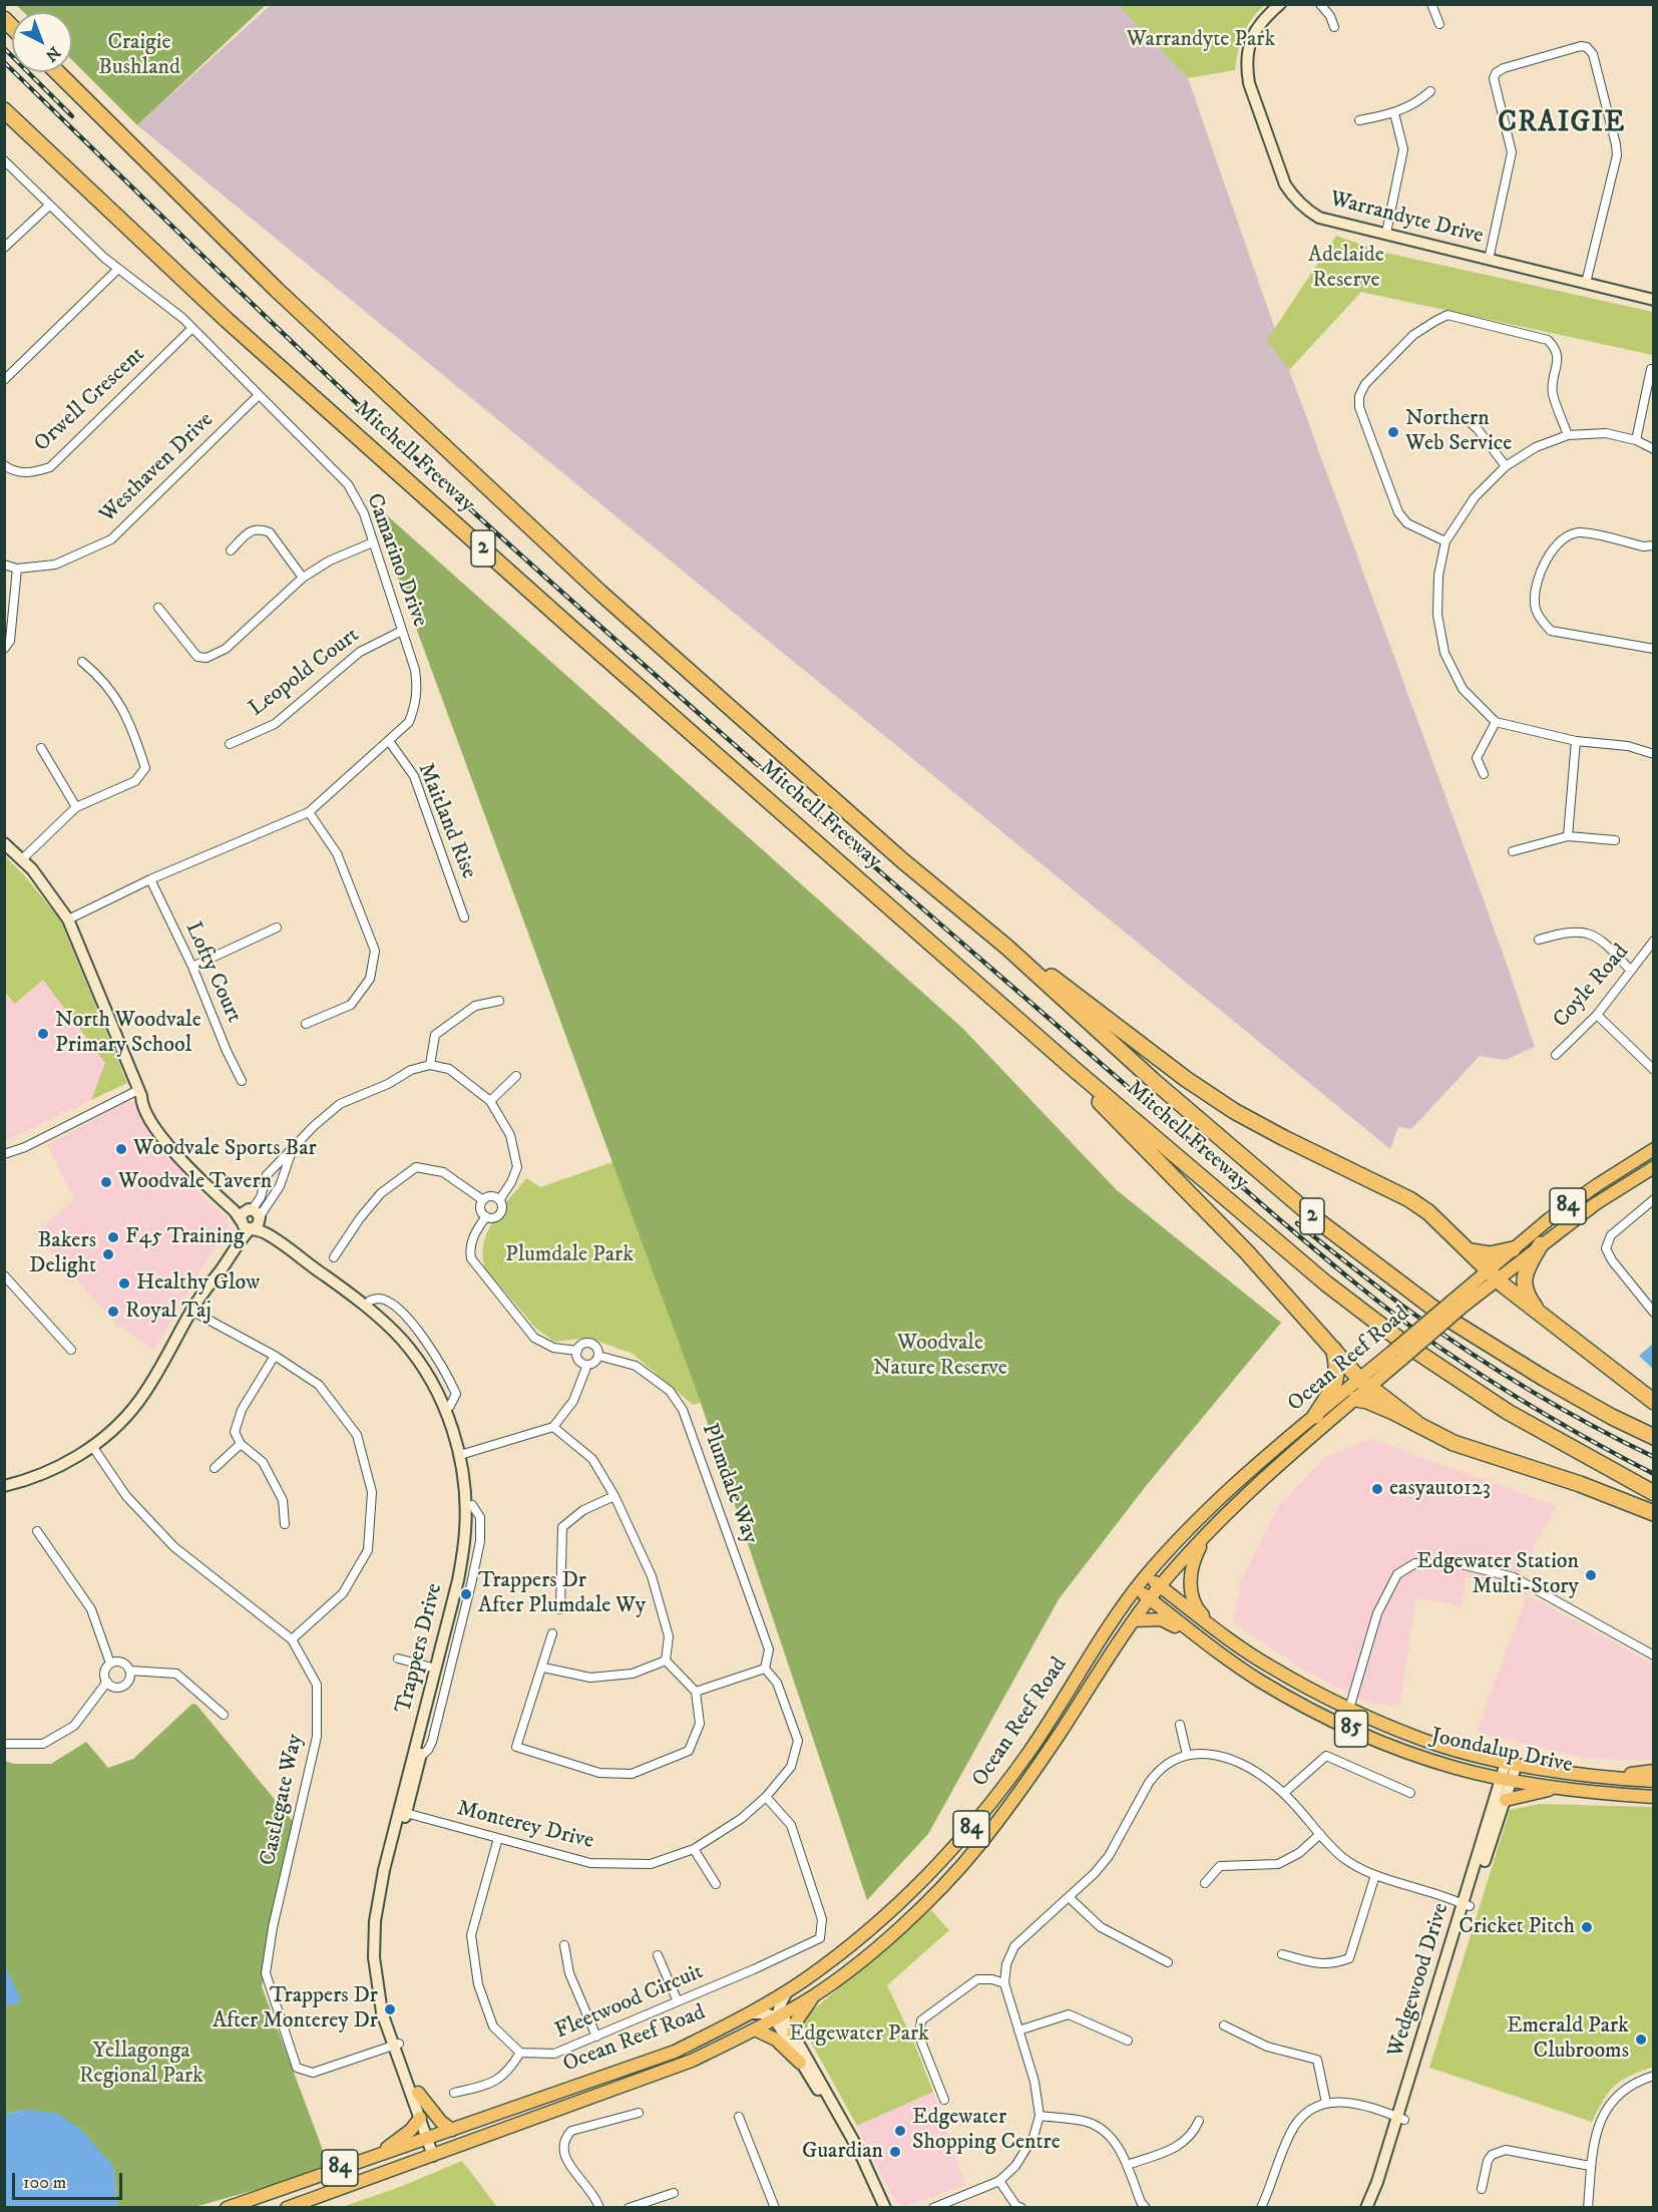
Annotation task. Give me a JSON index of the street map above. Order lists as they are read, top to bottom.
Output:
{
  "streets": {
    "highway": ["Mitchell Freeway", "2"],
    "main road": [
      "Warrandyte Drive",
      "84",
      "Ocean Reef Road",
      "Trappers Drive",
      "85",
      "Joondalup Drive",
      "Wedgewood Drive"
    ],
    "street": [
      "Orwell Crescent",
      "Westhaven Drive",
      "Camarino Drive",
      "Leopold Court",
      "Maitland Rise",
      "Lofty Court",
      "Coyle Road",
      "Plumdale Way",
      "Castlegate Way",
      "Monterey Drive",
      "Fleetwood Circuit"
    ]
  },
  "crossings": [
    ["Orwell Crescent", "Camarino Drive"],
    ["Westhaven Drive", "Camarino Drive"],
    ["Camarino Drive", "Leopold Court"],
    ["Camarino Drive", "Maitland Rise"],
    ["Camarino Drive", "Lofty Court"],
    ["Camarino Drive", "Trappers Drive"],
    ["Ocean Reef Road", "Trappers Drive"],
    ["Ocean Reef Road", "Joondalup Drive"],
    ["Plumdale Way", "Monterey Drive"],
    ["Trappers Drive", "Castlegate Way"],
    ["Trappers Drive", "Monterey Drive"],
    ["Joondalup Drive", "Wedgewood Drive"],
    ["Monterey Drive", "Fleetwood Circuit"]
  ],
  "districts": ["CRAIGIE"],
  "parks": [
    "Warrandyte Park",
    "Craigie Bushland",
    "Adelaide Reserve",
    "Plumdale Park",
    "Woodvale Nature Reserve",
    "Edgewater Park",
    "Yellagonga Regional Park"
  ],
  "places": [
    "Northern Web Service",
    "North Woodvale Primary School",
    "Woodvale Sports Bar",
    "Woodvale Tavern",
    "F45 Training",
    "Bakers Delight",
    "Healthy Glow",
    "Royal Taj",
    "easyauto123",
    "Edgewater Station Multi-Story",
    "Trappers Dr After Plumdale Wy",
    "Cricket Pitch",
    "Trappers Dr After Monterey Dr",
    "Emerald Park Clubrooms",
    "Edgewater Shopping Centre",
    "Guardian"
  ],
  "scale_bar": "100 m",
  "north": "bottom right"
}
